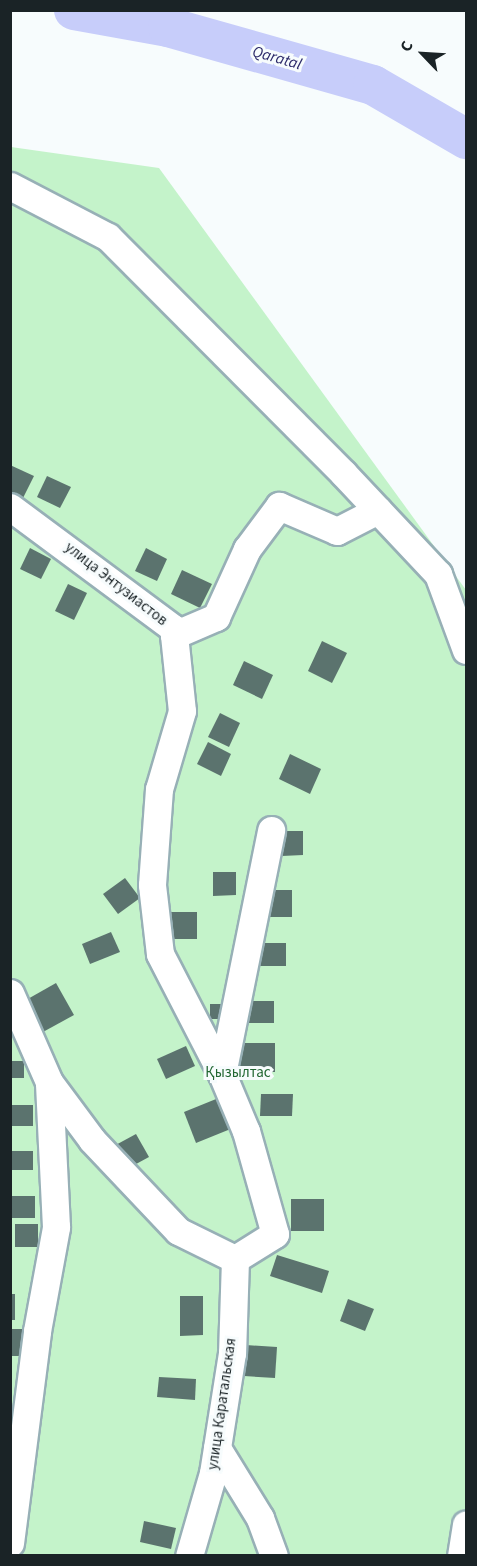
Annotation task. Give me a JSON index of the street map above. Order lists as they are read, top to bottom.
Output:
{
  "streets": {
    "street": ["улица Энтузиастов", "улица Каратальская"]
  },
  "crossings": [
    ["улица Энтузиастов", "улица Каратальская"]
  ],
  "water": ["Qaratal"],
  "parks": ["Қызылтас"],
  "north": "top left"
}
